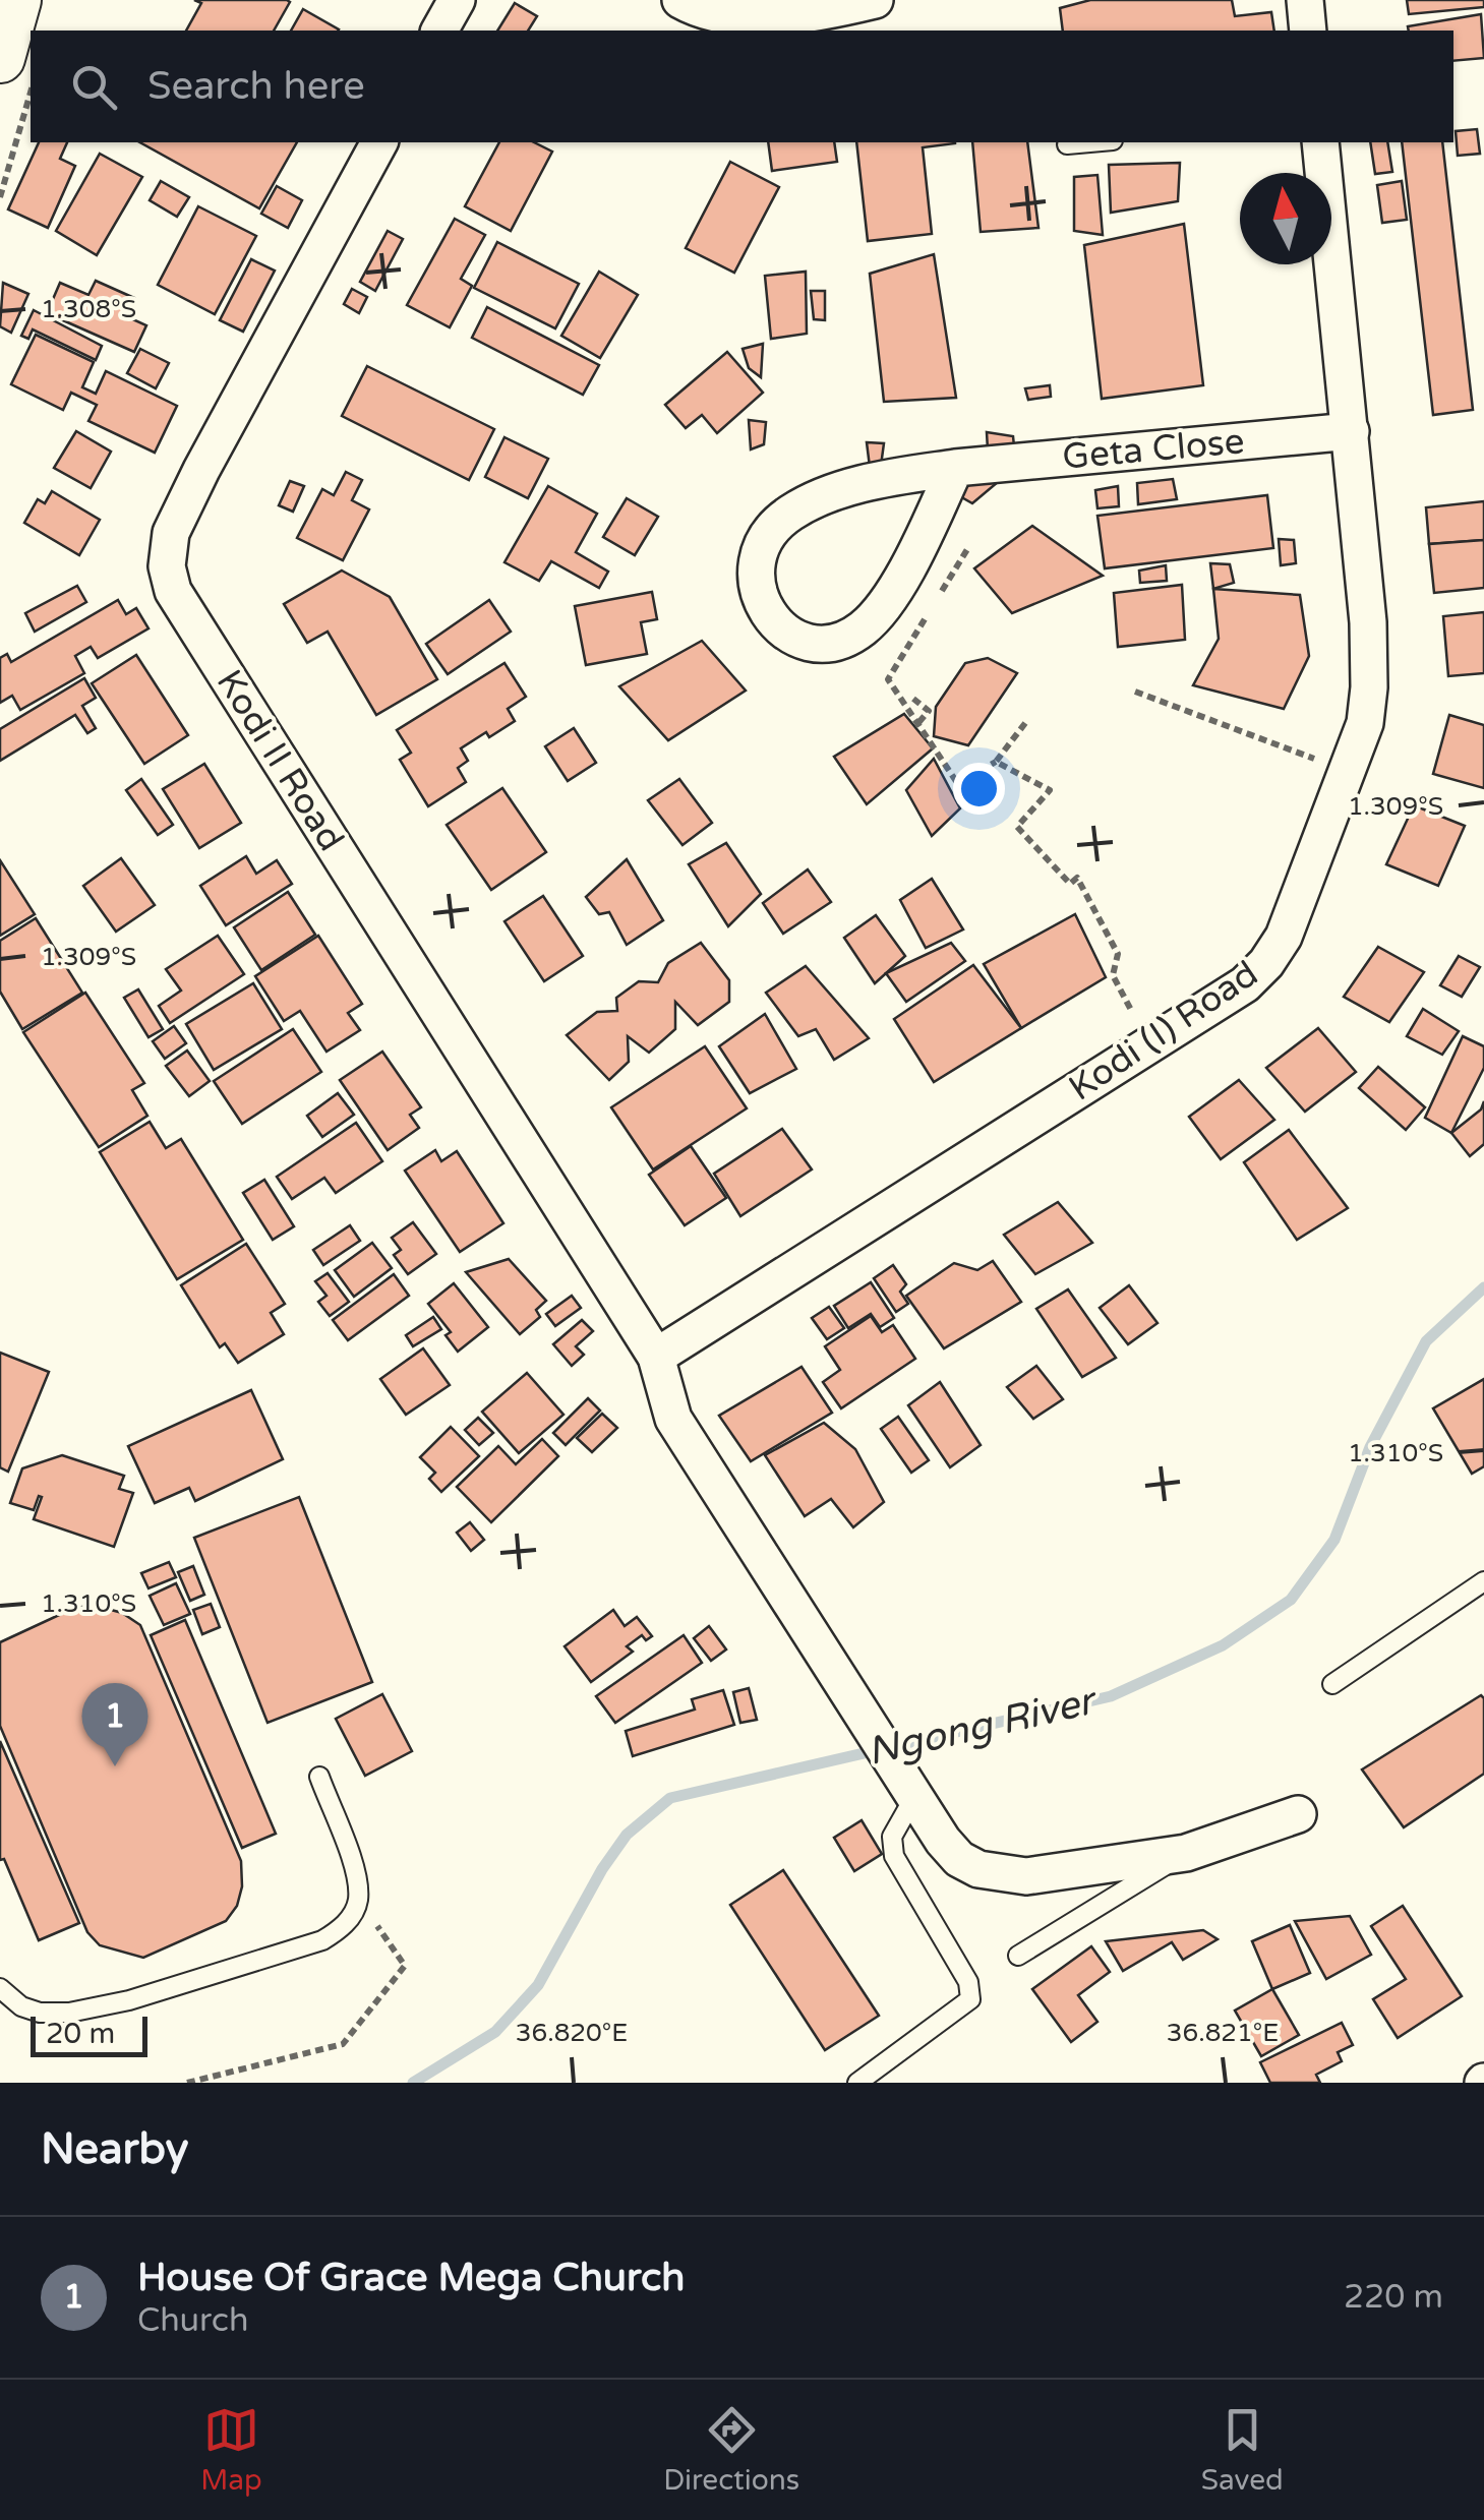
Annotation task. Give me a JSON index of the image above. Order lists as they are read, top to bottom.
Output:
{
  "streets": {
    "street": ["Geta Close", "Kodi II Road", "Kodi (I) Road"]
  },
  "crossings": [
    ["Geta Close", "Kodi (I) Road"],
    ["Kodi II Road", "Kodi (I) Road"]
  ],
  "water": ["Ngong River"],
  "scale_bar": "20 m",
  "north": "top",
  "page": {
    "search": "Search here",
    "pins": "1",
    "scale": "20 m",
    "heading": "Nearby",
    "list": [
      {
        "mark": "1",
        "name": "House Of Grace Mega Church",
        "note": "Church",
        "value": "220 m"
      }
    ],
    "nav": ["Map", "Directions", "Saved"]
  },
  "coordinates": [
    "1.308°S",
    "1.309°S",
    "1.310°S",
    "36.820°E",
    "36.821°E"
  ]
}
